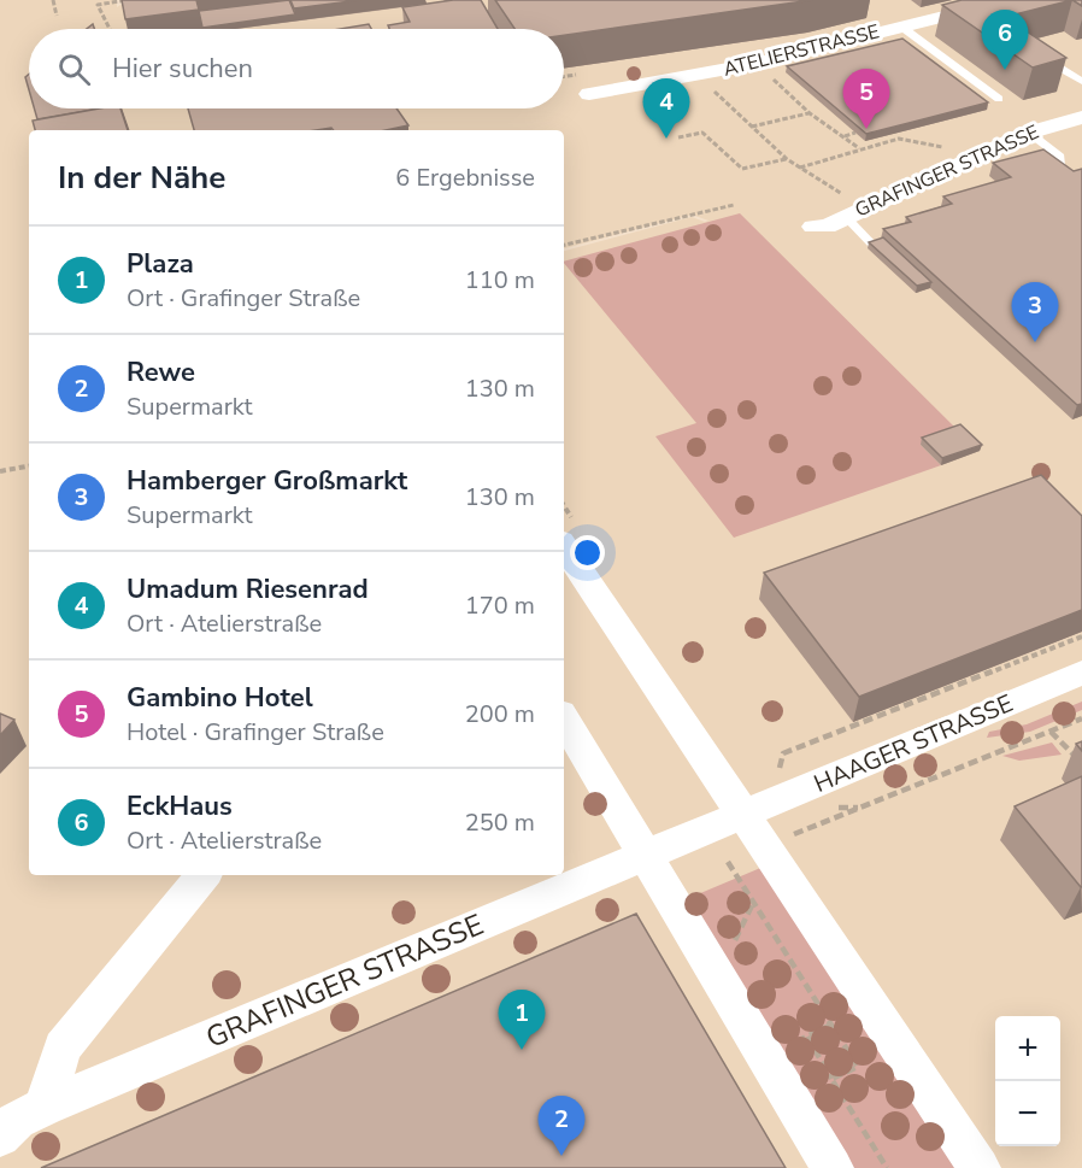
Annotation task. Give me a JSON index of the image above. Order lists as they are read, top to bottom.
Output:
{
  "streets": {
    "street": ["ATELIERSTRASSE", "GRAFINGER STRASSE", "HAAGER STRASSE"]
  },
  "crossings": [
    ["GRAFINGER STRASSE", "HAAGER STRASSE"]
  ],
  "page": {
    "pins": [
      "6",
      "5",
      "4",
      "3",
      "1",
      "2"
    ],
    "search": "Hier suchen",
    "heading": ["In der Nähe", "6 Ergebnisse"],
    "list": [
      {
        "mark": "1",
        "name": "Plaza",
        "note": "Ort · Grafinger Straße",
        "value": "110 m"
      },
      {
        "mark": "2",
        "name": "Rewe",
        "note": "Supermarkt",
        "value": "130 m"
      },
      {
        "mark": "3",
        "name": "Hamberger Großmarkt",
        "note": "Supermarkt",
        "value": "130 m"
      },
      {
        "mark": "4",
        "name": "Umadum Riesenrad",
        "note": "Ort · Atelierstraße",
        "value": "170 m"
      },
      {
        "mark": "5",
        "name": "Gambino Hotel",
        "note": "Hotel · Grafinger Straße",
        "value": "200 m"
      },
      {
        "mark": "6",
        "name": "EckHaus",
        "note": "Ort · Atelierstraße",
        "value": "250 m"
      }
    ],
    "map_buttons": ["+", "−"]
  }
}
